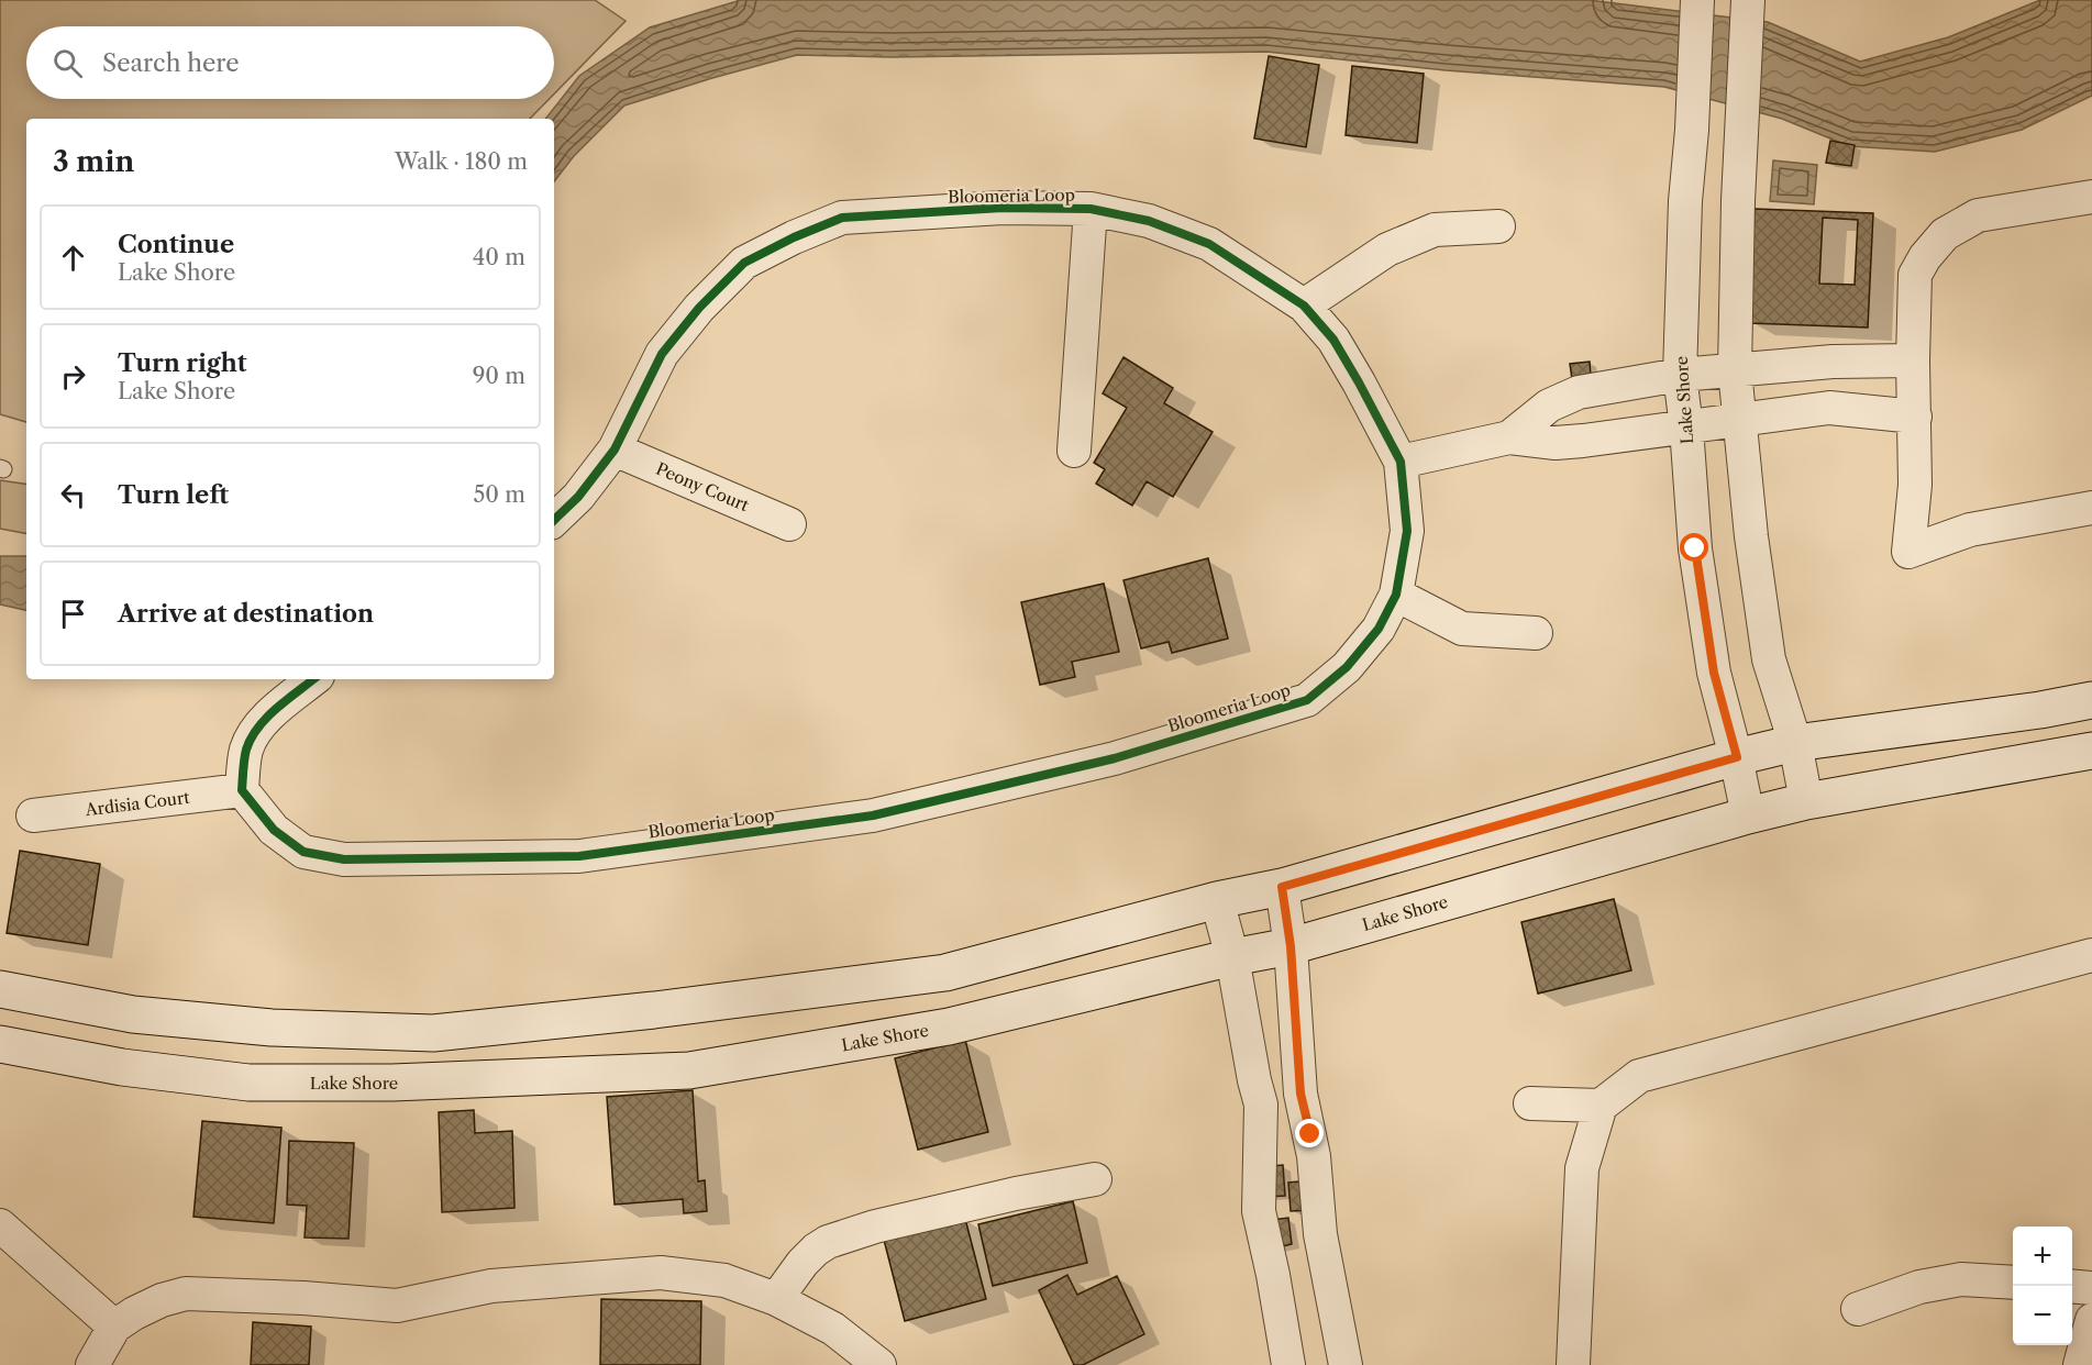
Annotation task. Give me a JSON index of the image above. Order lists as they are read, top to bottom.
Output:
{
  "streets": {
    "street": [
      "Bloomeria Loop",
      "Lake Shore",
      "Peony Court",
      "Ardisia Court"
    ]
  },
  "crossings": [
    ["Bloomeria Loop", "Peony Court"],
    ["Bloomeria Loop", "Ardisia Court"]
  ],
  "page": {
    "search": "Search here",
    "heading": ["3 min", "Walk · 180 m"],
    "list": [
      ["Continue", "Lake Shore", "40 m"],
      ["Turn right", "Lake Shore", "90 m"],
      ["Turn left", "50 m"],
      "Arrive at destination"
    ],
    "map_buttons": ["+", "−"]
  }
}
